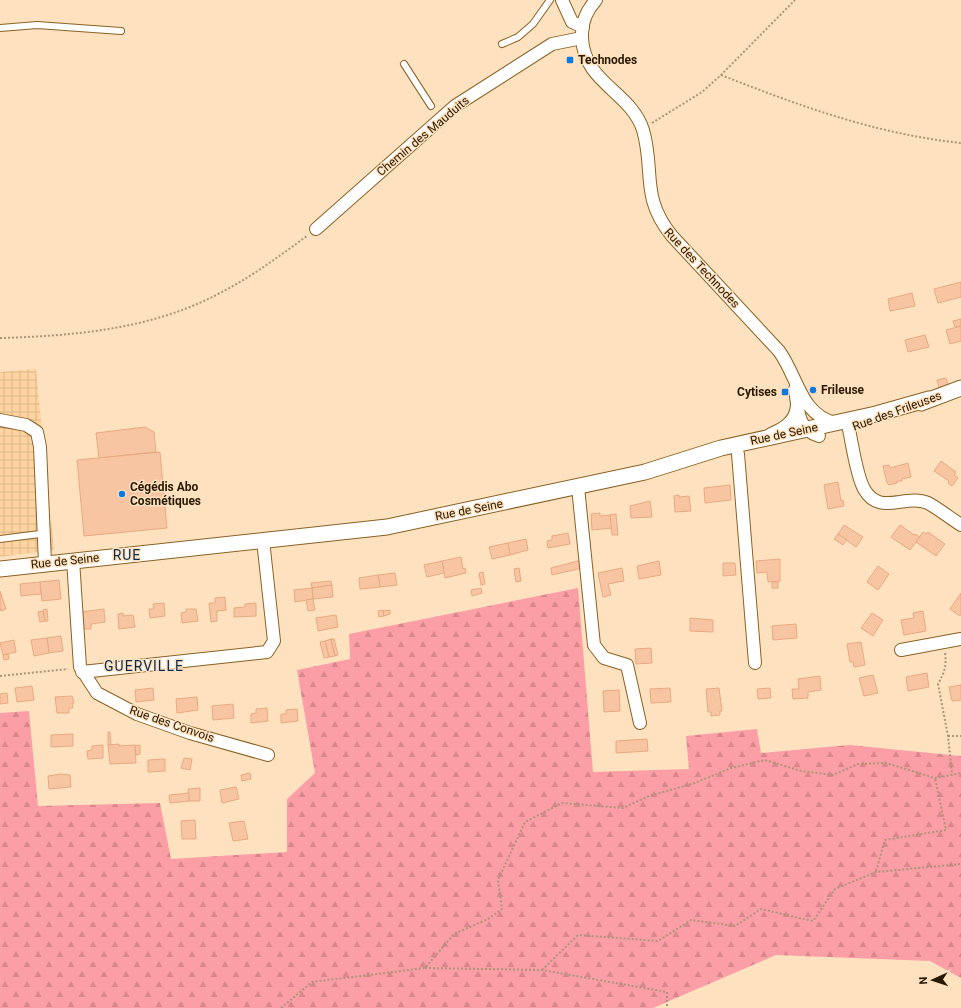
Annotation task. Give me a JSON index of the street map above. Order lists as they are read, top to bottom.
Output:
{
  "streets": {
    "street": [
      "Chemin des Mauduits",
      "Rue des Technodes",
      "Rue des Frileuses",
      "Rue de Seine",
      "Rue des Convois"
    ]
  },
  "crossings": [
    ["Chemin des Mauduits", "Rue des Technodes"],
    ["Rue des Technodes", "Rue des Frileuses"],
    ["Rue des Technodes", "Rue de Seine"],
    ["Rue des Frileuses", "Rue de Seine"]
  ],
  "districts": ["RUE", "GUERVILLE"],
  "places": {
    "transit": ["Technodes", "Cytises"],
    "other": ["Frileuse", "Cégédis Abo Cosmétiques"]
  },
  "north": "left"
}
